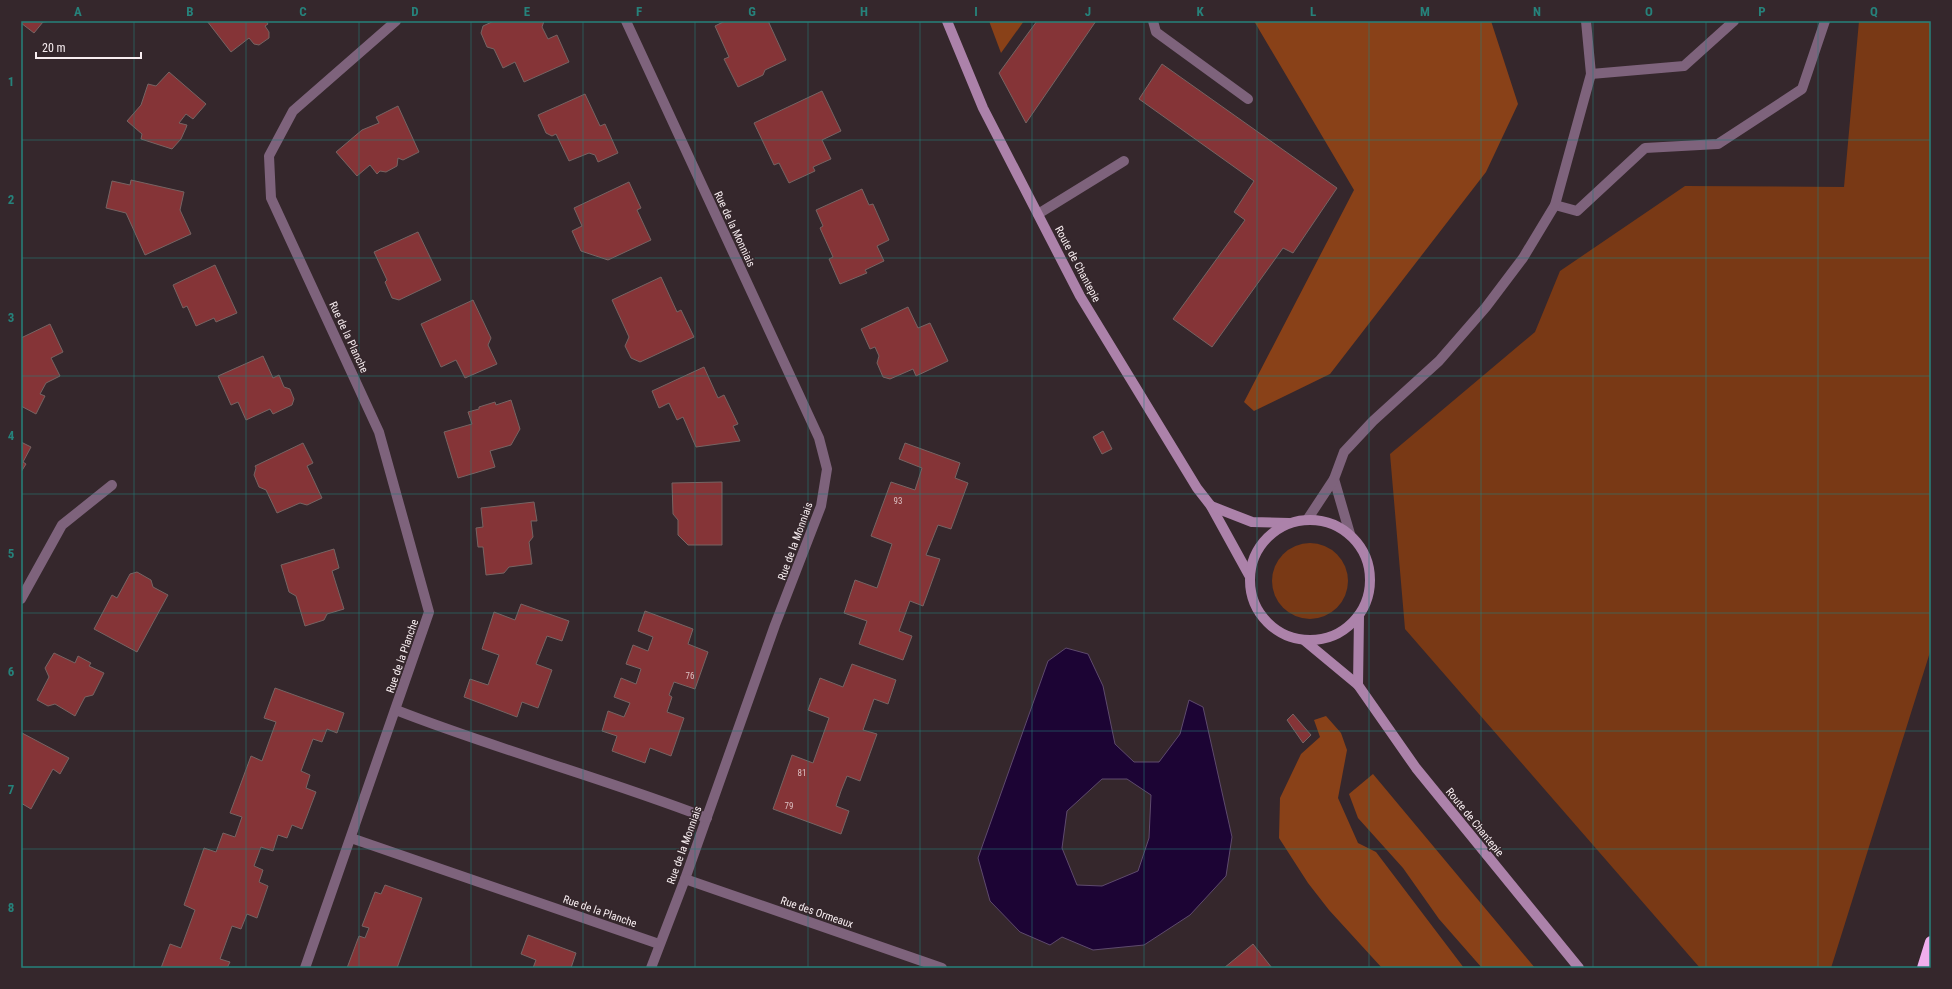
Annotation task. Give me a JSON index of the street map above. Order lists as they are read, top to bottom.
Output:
{
  "streets": {
    "street": [
      "Rue de la Monniais",
      "Route de Chantepie",
      "Rue de la Planche",
      "Rue des Ormeaux"
    ]
  },
  "crossings": [
    ["Rue de la Monniais", "Rue de la Planche"],
    ["Rue de la Monniais", "Rue des Ormeaux"]
  ],
  "house_numbers": [
    "93",
    "76",
    "81",
    "79"
  ],
  "scale_bar": "20 m",
  "grid": {
    "columns": [
      "A",
      "B",
      "C",
      "D",
      "E",
      "F",
      "G",
      "H",
      "I",
      "J",
      "K",
      "L",
      "M",
      "N",
      "O",
      "P",
      "Q"
    ],
    "rows": [
      "1",
      "2",
      "3",
      "4",
      "5",
      "6",
      "7",
      "8"
    ]
  }
}
